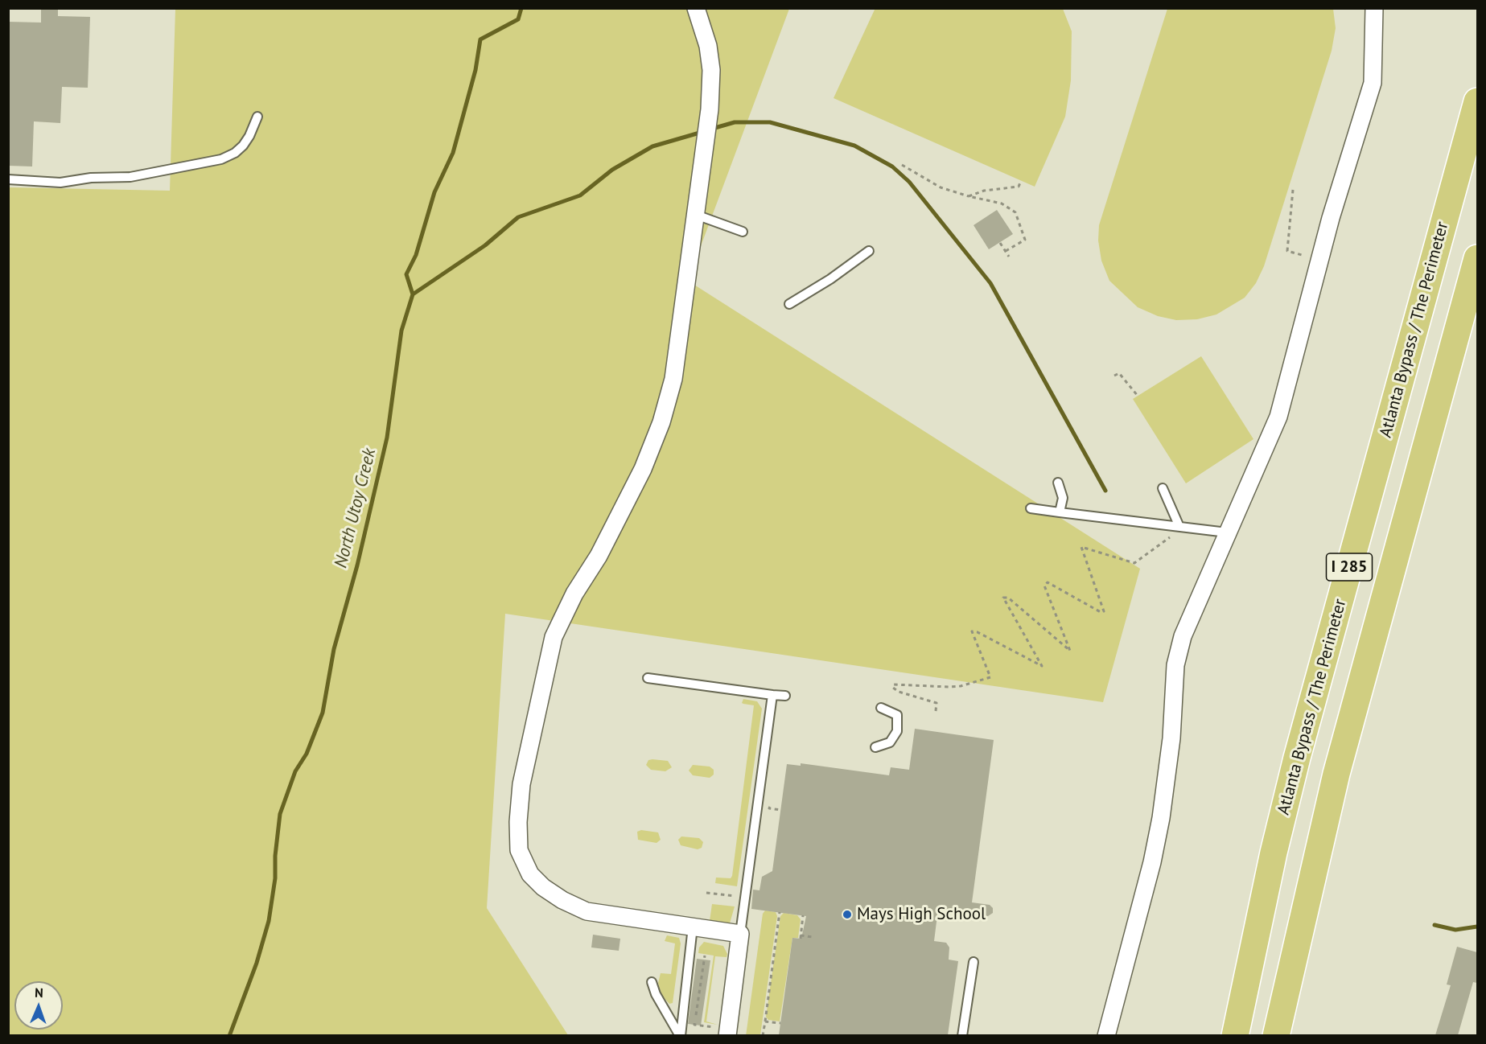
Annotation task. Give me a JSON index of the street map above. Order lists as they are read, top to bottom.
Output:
{
  "streets": {
    "highway": ["Atlanta Bypass / The Perimeter", "I 285"]
  },
  "water": ["North Utoy Creek"],
  "places": ["Mays High School"],
  "north": "top"
}
